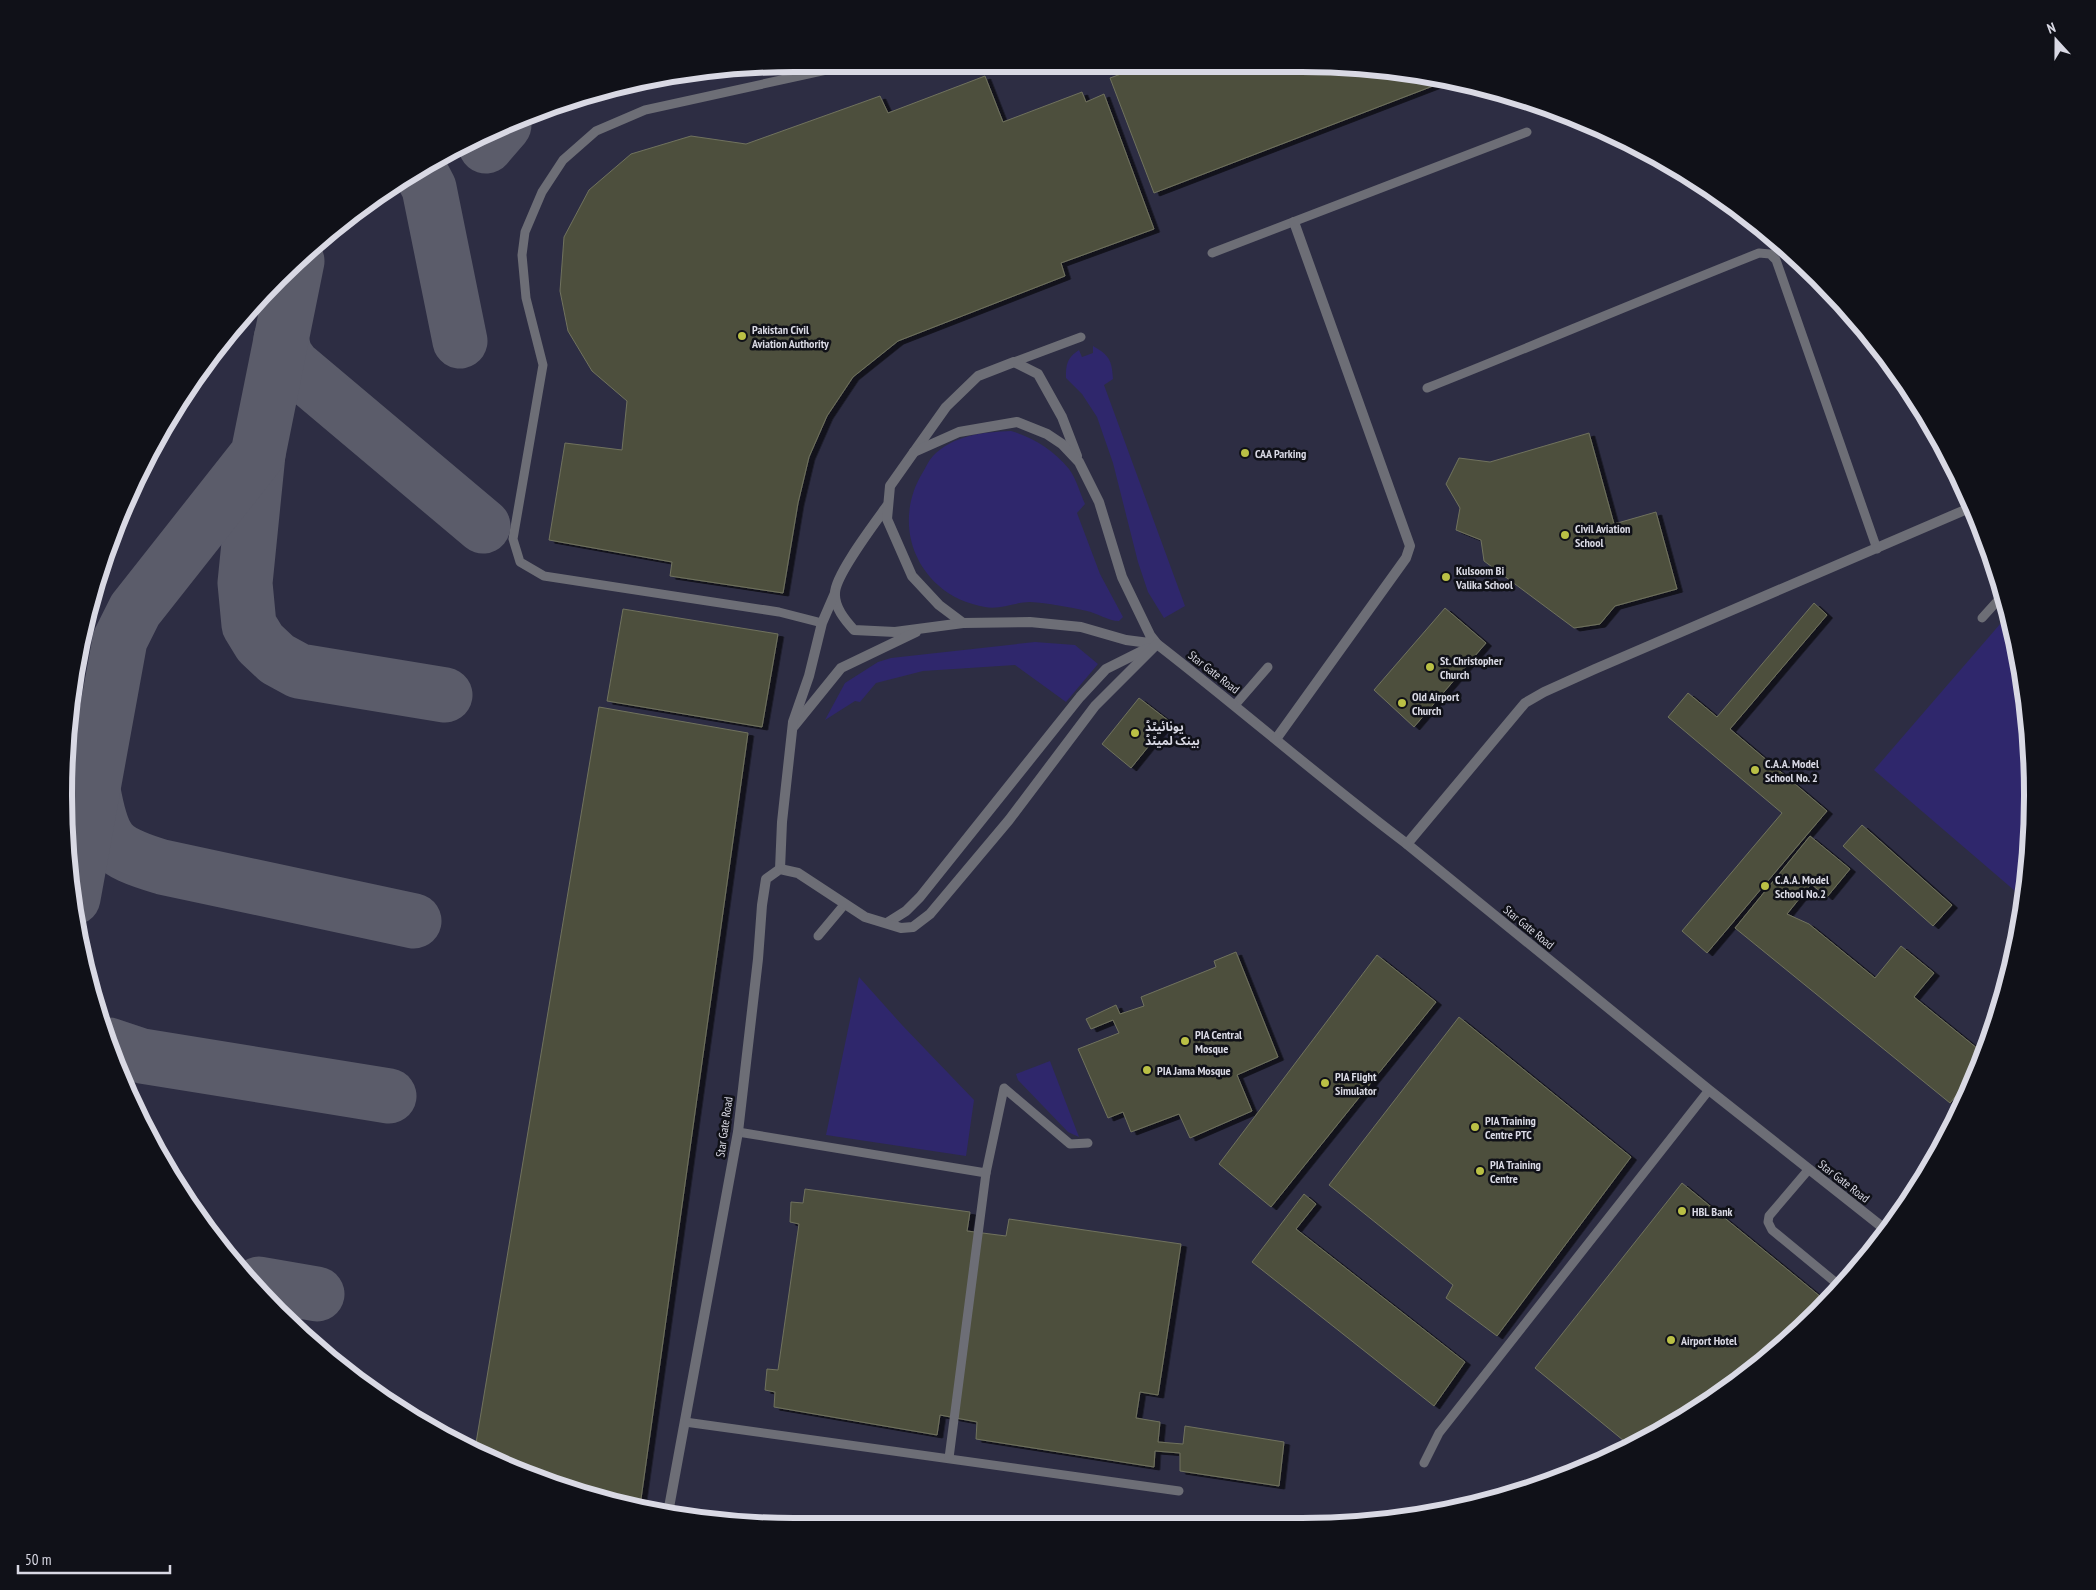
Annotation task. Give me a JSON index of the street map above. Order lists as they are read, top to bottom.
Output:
{
  "streets": {
    "street": ["Star Gate Road"]
  },
  "places": [
    "Pakistan Civil Aviation Authority",
    "CAA Parking",
    "Civil Aviation School",
    "Kulsoom Bi Valika School",
    "St. Christopher Church",
    "Old Airport Church",
    "یونائیٹڈ بینک لمیٹڈ",
    "C.A.A. Model School No. 2",
    "C.A.A. Model School No.2",
    "PIA Central Mosque",
    "PIA Jama Mosque",
    "PIA Flight Simulator",
    "PIA Training Centre PTC",
    "PIA Training Centre",
    "HBL Bank",
    "Airport Hotel"
  ],
  "scale_bar": "50 m",
  "north": "top"
}
